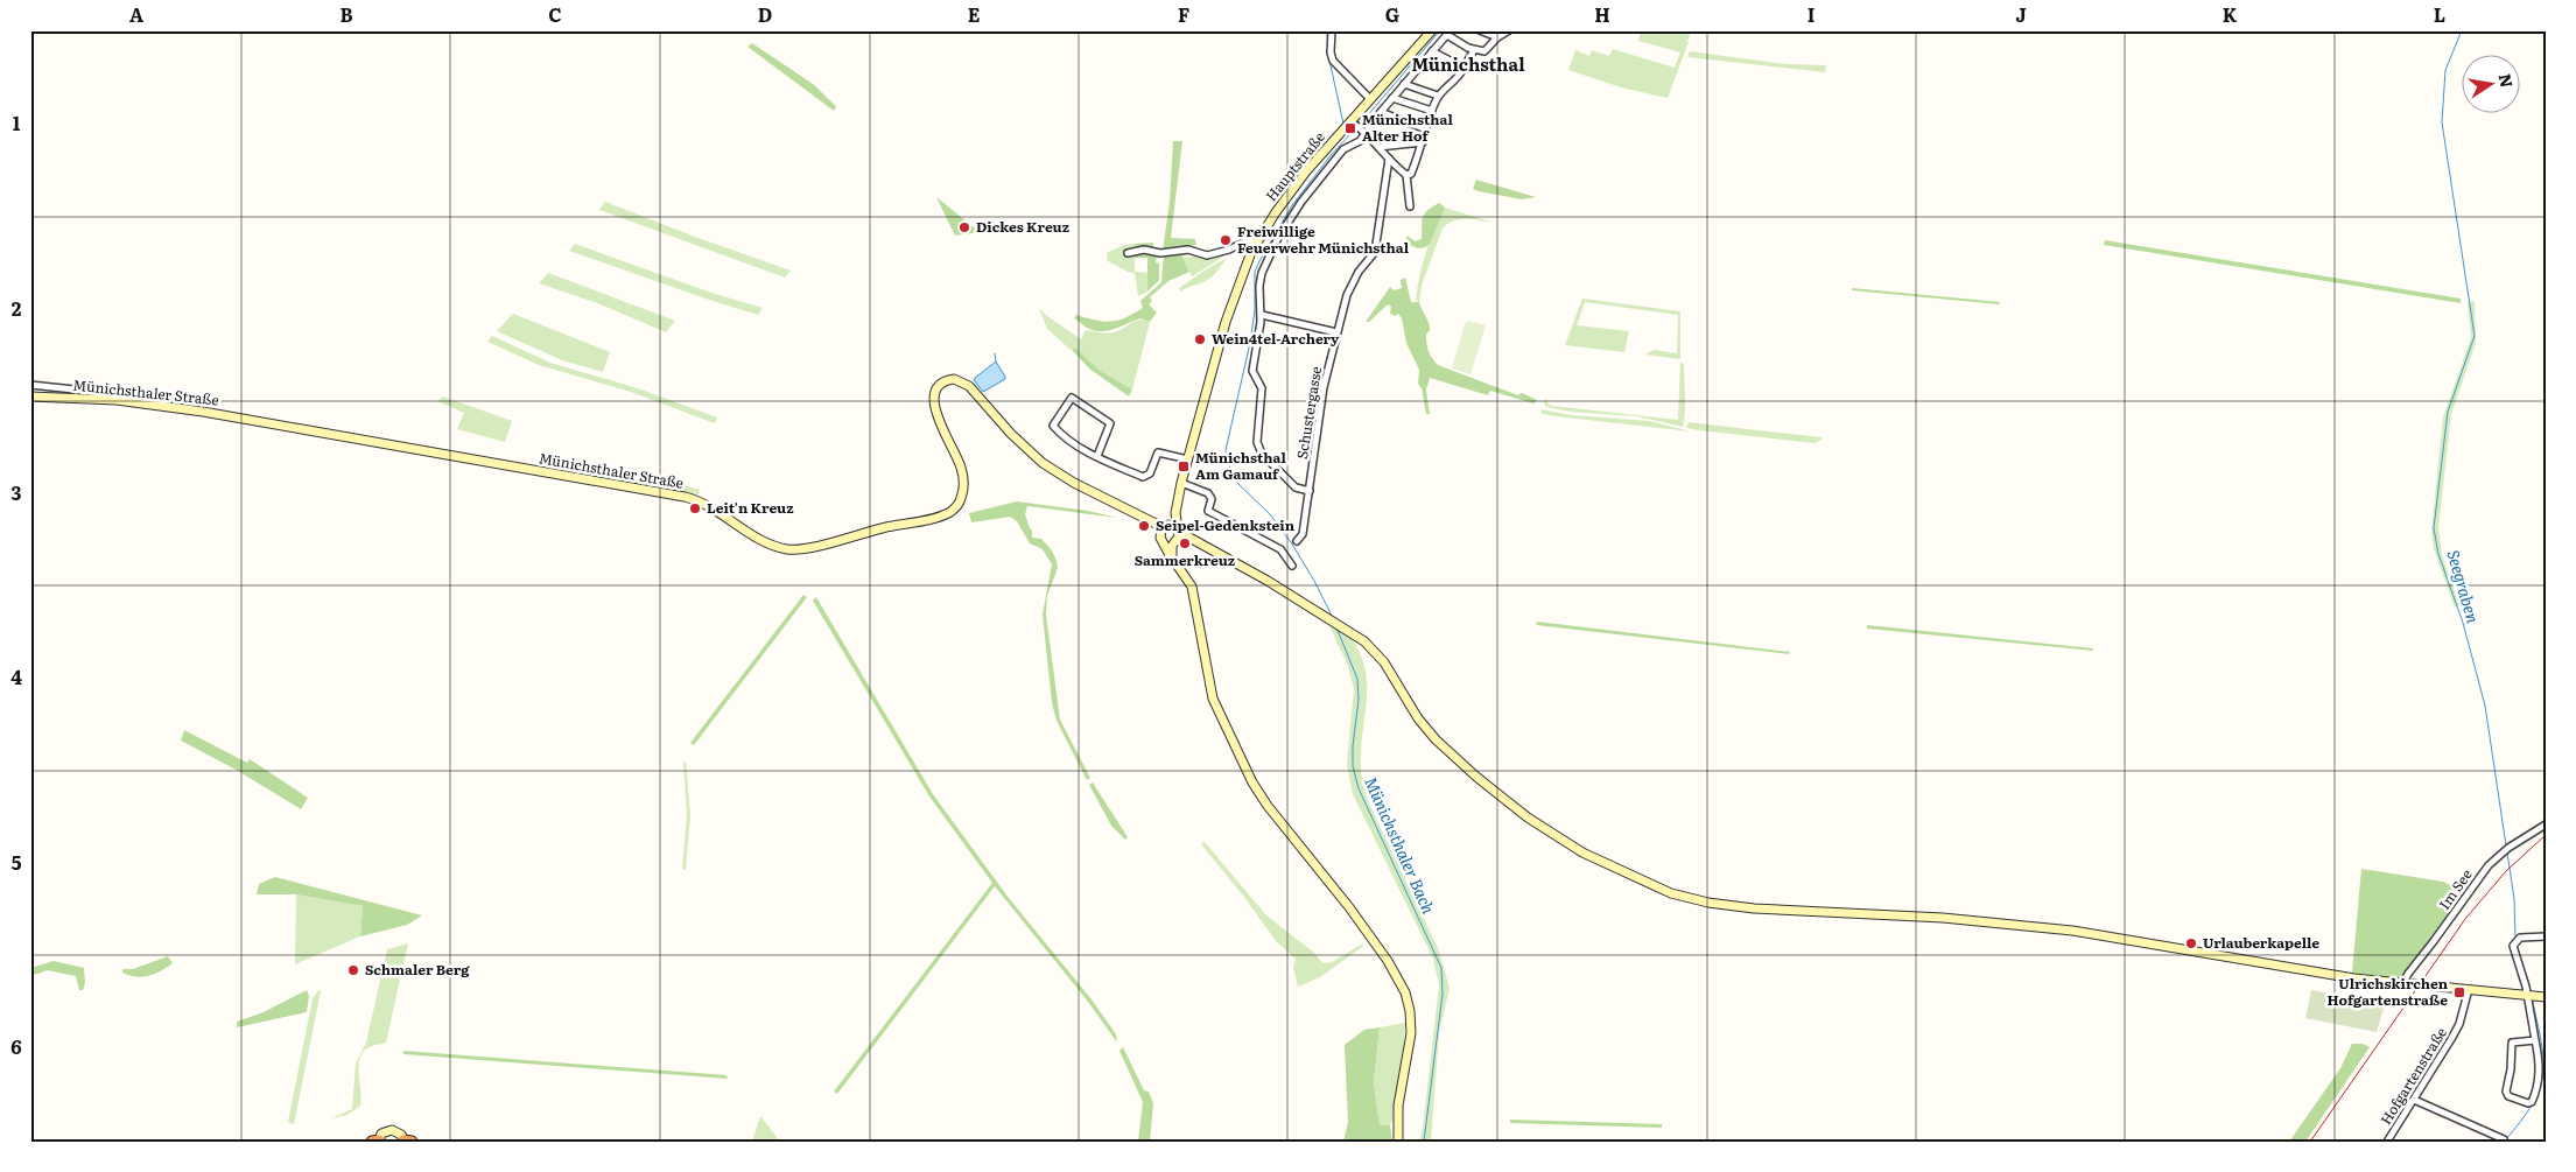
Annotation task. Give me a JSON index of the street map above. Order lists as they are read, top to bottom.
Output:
{
  "streets": {
    "street": [
      "Hauptstraße",
      "Münichsthaler Straße",
      "Schustergasse",
      "Im See",
      "Hofgartenstraße"
    ]
  },
  "crossings": [
    ["Hauptstraße", "Münichsthaler Straße"],
    ["Münichsthaler Straße", "Im See"],
    ["Münichsthaler Straße", "Hofgartenstraße"]
  ],
  "districts": ["Münichsthal"],
  "water": ["Seegraben", "Münichsthaler Bach"],
  "places": {
    "transit": ["Münichsthal Alter Hof", "Münichsthal Am Gamauf", "Ulrichskirchen Hofgartenstraße"],
    "other": [
      "Dickes Kreuz",
      "Freiwillige Feuerwehr Münichsthal",
      "Wein4tel-Archery",
      "Leit'n Kreuz",
      "Seipel-Gedenkstein",
      "Sammerkreuz",
      "Urlauberkapelle",
      "Schmaler Berg"
    ]
  },
  "north": "right",
  "grid": {
    "columns": [
      "A",
      "B",
      "C",
      "D",
      "E",
      "F",
      "G",
      "H",
      "I",
      "J",
      "K",
      "L"
    ],
    "rows": [
      "1",
      "2",
      "3",
      "4",
      "5",
      "6"
    ]
  }
}
